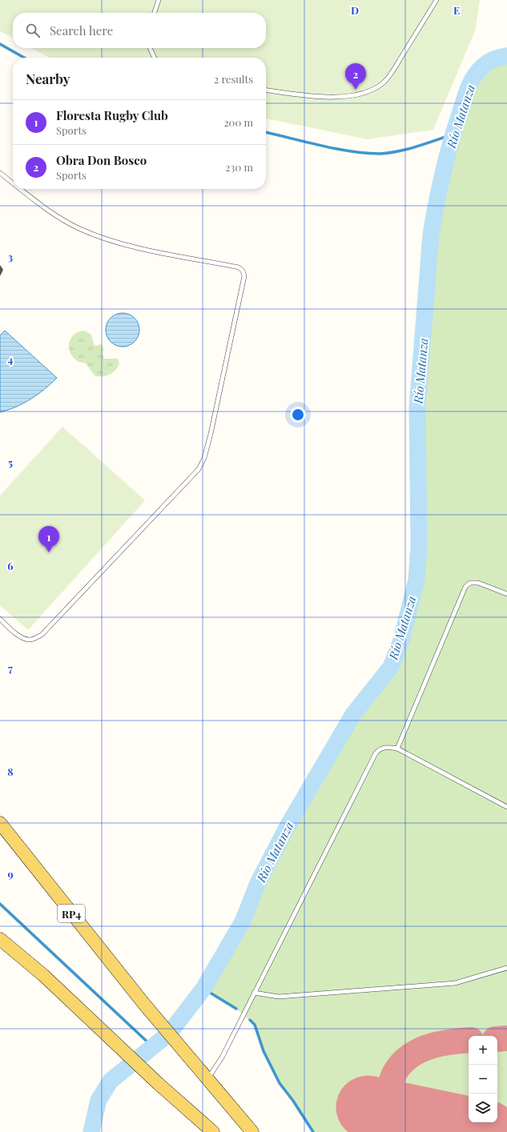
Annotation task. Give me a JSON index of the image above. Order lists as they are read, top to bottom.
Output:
{
  "streets": {
    "main road": ["RP4"]
  },
  "water": ["Río Matanza"],
  "page": {
    "search": "Search here",
    "heading": ["Nearby", "2 results"],
    "pins": ["2", "1"],
    "list": [
      {
        "mark": "1",
        "name": "Floresta Rugby Club",
        "note": "Sports",
        "value": "200 m"
      },
      {
        "mark": "2",
        "name": "Obra Don Bosco",
        "note": "Sports",
        "value": "230 m"
      }
    ],
    "map_buttons": ["+", "−"]
  },
  "grid": {
    "columns": ["D", "E"],
    "rows": [
      "3",
      "4",
      "5",
      "6",
      "7",
      "8",
      "9"
    ]
  }
}
